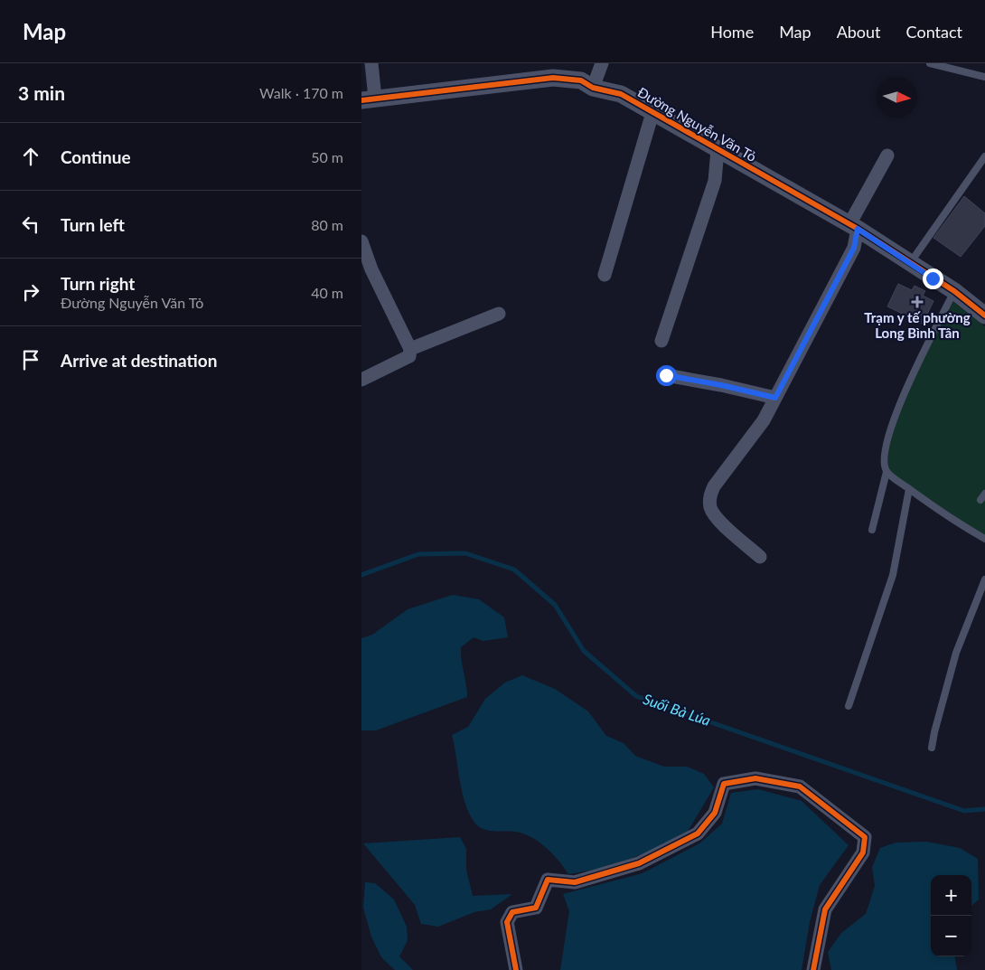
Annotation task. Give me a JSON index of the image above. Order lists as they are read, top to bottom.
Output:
{
  "streets": {
    "street": ["Đường Nguyễn Văn Tỏ"]
  },
  "water": ["Suối Bà Lúa"],
  "places": {
    "health": ["Trạm y tế phường Long Bình Tân"]
  },
  "north": "right",
  "page": {
    "header": "Map",
    "nav": [
      "Home",
      "Map",
      "About",
      "Contact"
    ],
    "heading": ["3 min", "Walk · 170 m"],
    "list": [
      ["Continue", "50 m"],
      ["Turn left", "80 m"],
      ["Turn right", "Đường Nguyễn Văn Tỏ", "40 m"],
      "Arrive at destination"
    ],
    "map_buttons": ["+", "−"]
  }
}
